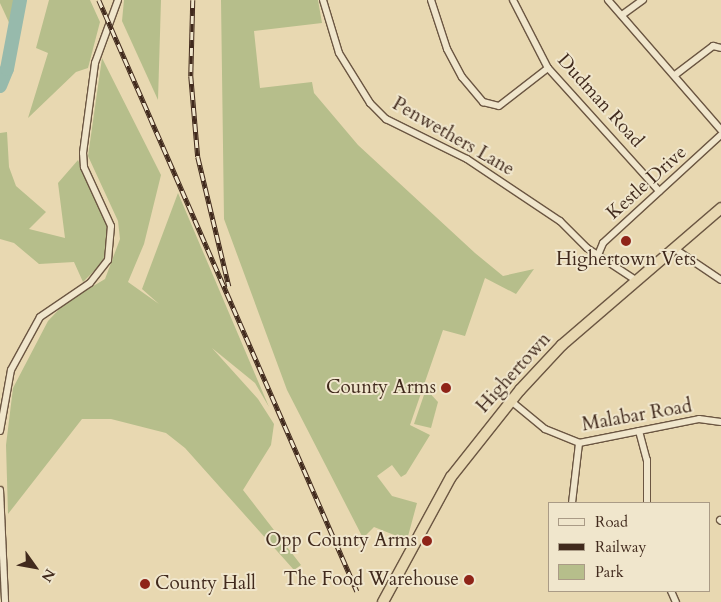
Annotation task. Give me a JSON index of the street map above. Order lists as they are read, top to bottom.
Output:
{
  "streets": {
    "highway": ["Highertown"],
    "street": [
      "Dudman Road",
      "Penwethers Lane",
      "Kestle Drive",
      "Malabar Road"
    ]
  },
  "crossings": [
    ["Dudman Road", "Kestle Drive"],
    ["Penwethers Lane", "Kestle Drive"],
    ["Penwethers Lane", "Highertown"],
    ["Highertown", "Malabar Road"]
  ],
  "places": [
    "Highertown Vets",
    "County Arms",
    "Opp County Arms",
    "The Food Warehouse",
    "County Hall"
  ],
  "legend": ["Road", "Railway", "Park"],
  "north": "bottom right"
}
